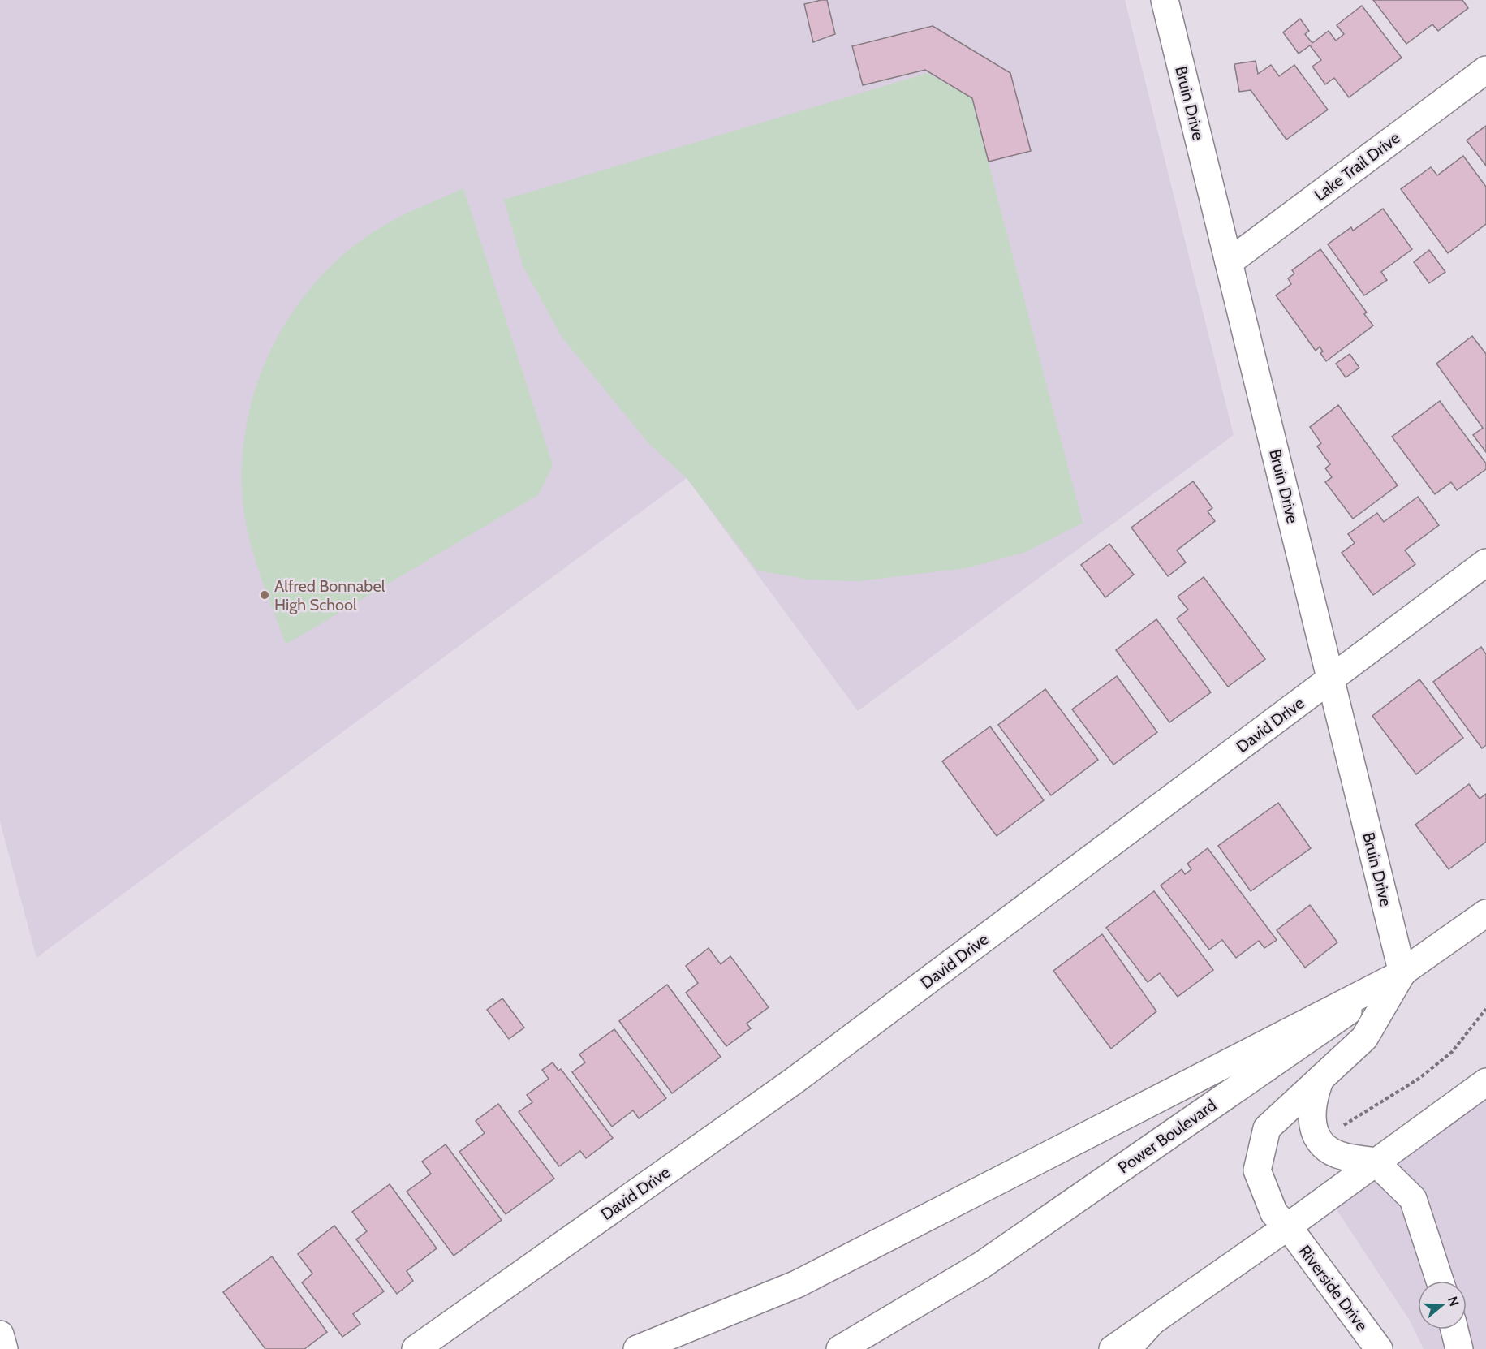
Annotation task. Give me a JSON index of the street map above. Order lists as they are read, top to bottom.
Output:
{
  "streets": {
    "main road": [
      "Bruin Drive",
      "Lake Trail Drive",
      "David Drive",
      "Power Boulevard",
      "Riverside Drive"
    ]
  },
  "crossings": [
    ["Bruin Drive", "Lake Trail Drive"],
    ["Bruin Drive", "David Drive"],
    ["Bruin Drive", "Power Boulevard"],
    ["Bruin Drive", "Riverside Drive"],
    ["Power Boulevard", "Riverside Drive"]
  ],
  "places": ["Alfred Bonnabel High School"],
  "north": "right"
}
